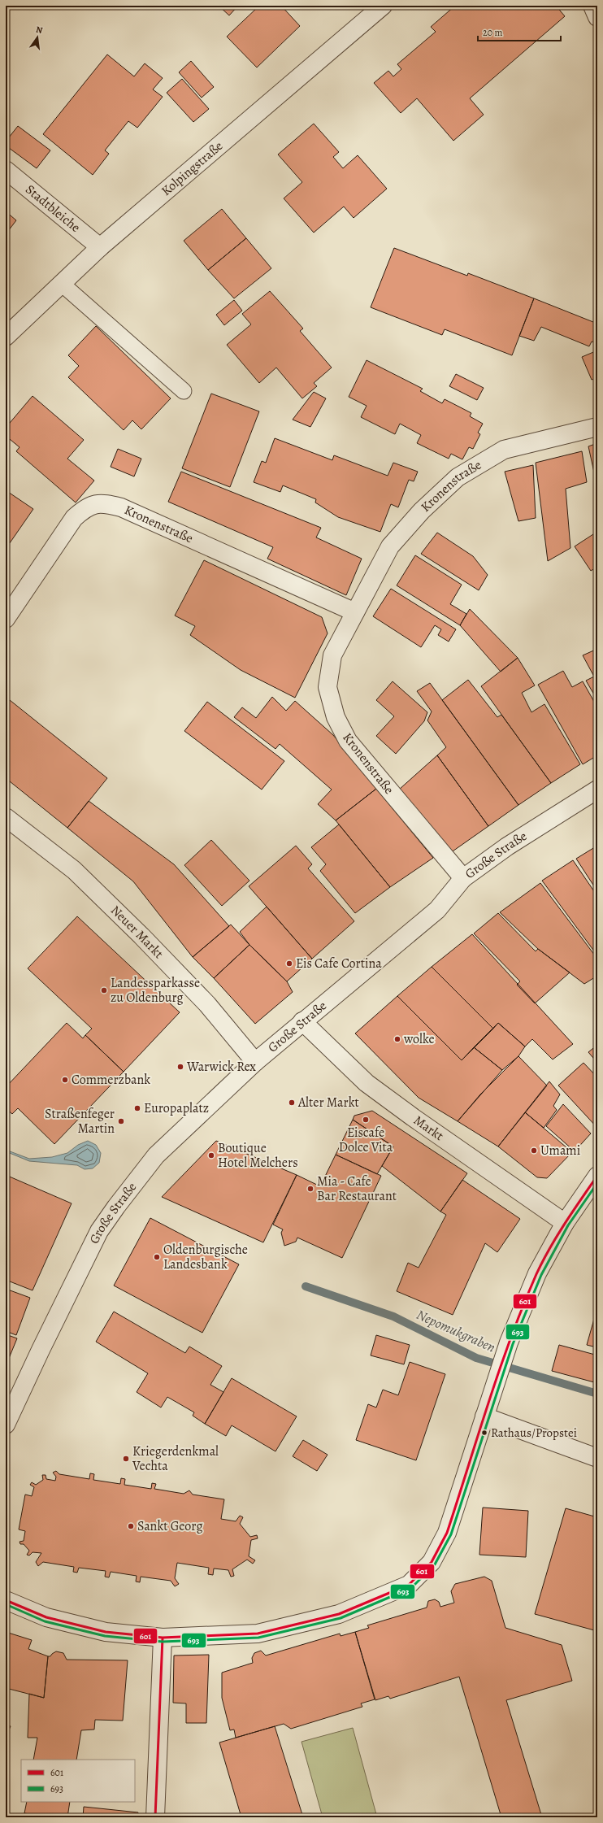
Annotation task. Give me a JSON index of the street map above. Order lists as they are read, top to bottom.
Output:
{
  "streets": {
    "street": [
      "Kolpingstraße",
      "Stadtbleiche",
      "Kronenstraße",
      "Große Straße",
      "Neuer Markt",
      "Markt"
    ]
  },
  "crossings": [
    ["Kolpingstraße", "Stadtbleiche"],
    ["Kronenstraße", "Große Straße"],
    ["Große Straße", "Neuer Markt"],
    ["Große Straße", "Markt"]
  ],
  "water": ["Nepomukgraben"],
  "places": [
    "Eis Cafe Cortina",
    "Landessparkasse zu Oldenburg",
    "wolke",
    "Warwick Rex",
    "Commerzbank",
    "Alter Markt",
    "Europaplatz",
    "Eiscafe Dolce Vita",
    "Straßenfeger Martin",
    "Umami",
    "Boutique Hotel Melchers",
    "Mia - Cafe Bar Restaurant",
    "Oldenburgische Landesbank",
    "Rathaus/Propstei",
    "Kriegerdenkmal Vechta",
    "Sankt Georg"
  ],
  "lines": ["transit line 601", "transit line 693"],
  "legend": ["601", "693"],
  "scale_bar": "20 m",
  "north": "top"
}
